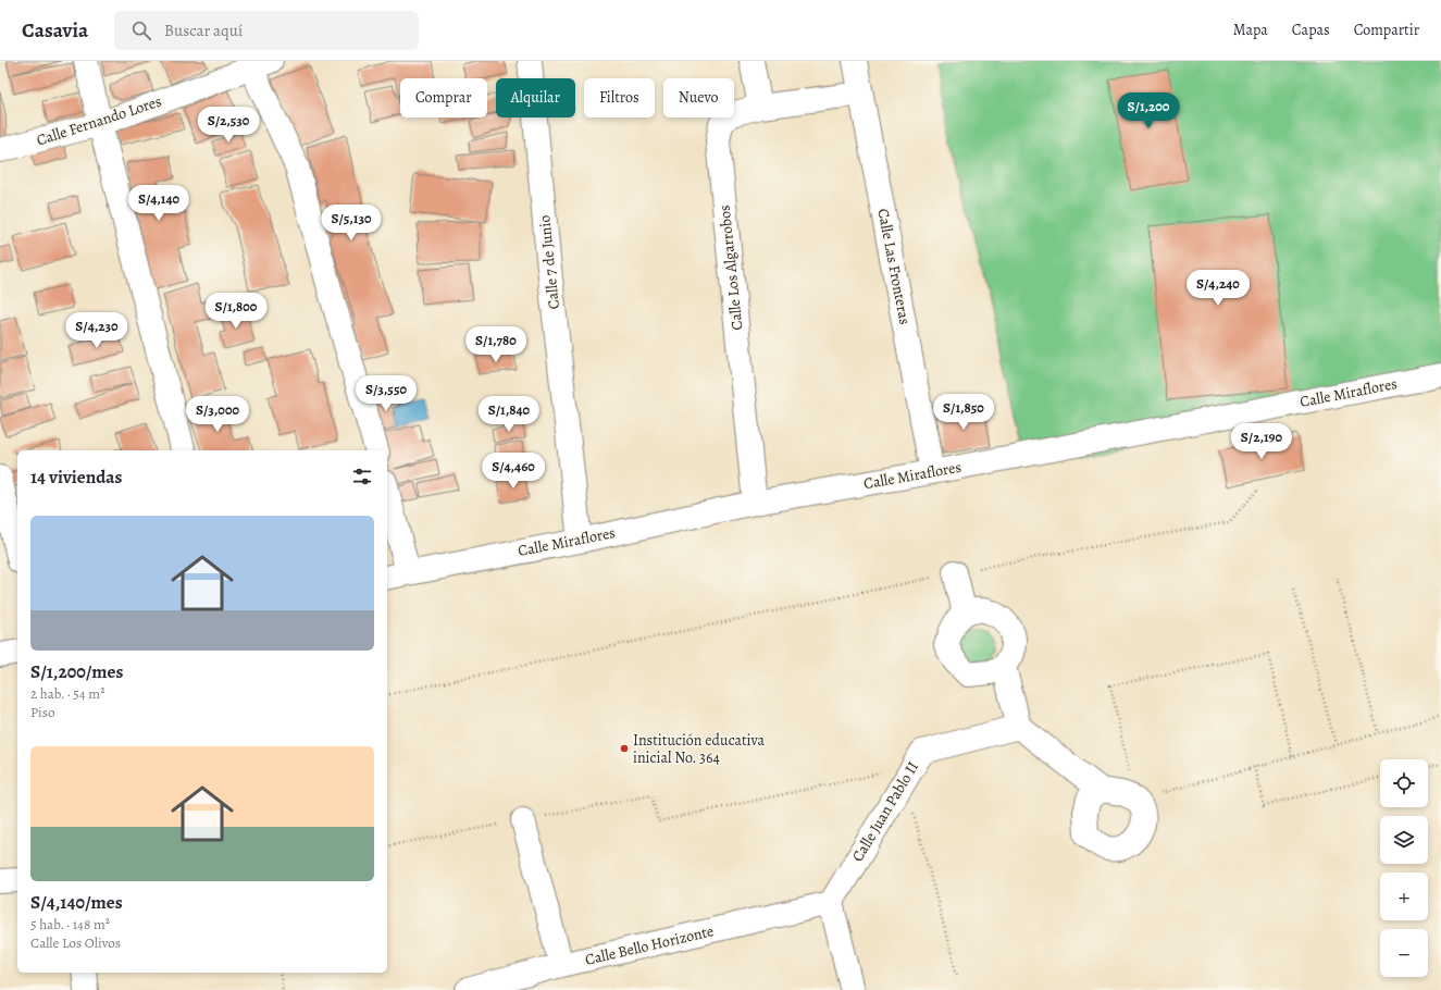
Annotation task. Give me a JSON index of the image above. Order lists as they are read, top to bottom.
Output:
{
  "streets": {
    "street": [
      "Calle Fernando Lores",
      "Calle 7 de Junio",
      "Calle Las Fronteras",
      "Calle Los Algarrobos",
      "Calle Miraflores",
      "Calle Juan Pablo II",
      "Calle Bello Horizonte"
    ]
  },
  "crossings": [
    ["Calle 7 de Junio", "Calle Miraflores"],
    ["Calle Las Fronteras", "Calle Los Algarrobos"],
    ["Calle Las Fronteras", "Calle Miraflores"],
    ["Calle Los Algarrobos", "Calle Miraflores"],
    ["Calle Juan Pablo II", "Calle Bello Horizonte"]
  ],
  "places": ["Institución educativa inicial No. 364"],
  "page": {
    "header": "Casavia",
    "search": "Buscar aquí",
    "nav": ["Mapa", "Capas", "Compartir"],
    "chip": [
      "Comprar",
      "Alquilar",
      "Filtros",
      "Nuevo"
    ],
    "price": [
      "S/1,200",
      "S/2,530",
      "S/4,140",
      "S/5,130",
      "S/4,240",
      "S/1,800",
      "S/4,230",
      "S/1,780",
      "S/3,550",
      "S/1,850",
      "S/3,000",
      "S/1,840",
      "S/2,190",
      "S/4,460"
    ],
    "heading": "14 viviendas",
    "list": [
      {
        "name": "S/1,200/mes",
        "note": "2 hab. · 54 m² · Piso"
      },
      {
        "name": "S/4,140/mes",
        "note": "5 hab. · 148 m² · Calle Los Olivos"
      }
    ],
    "map_buttons": ["+", "−"]
  }
}
